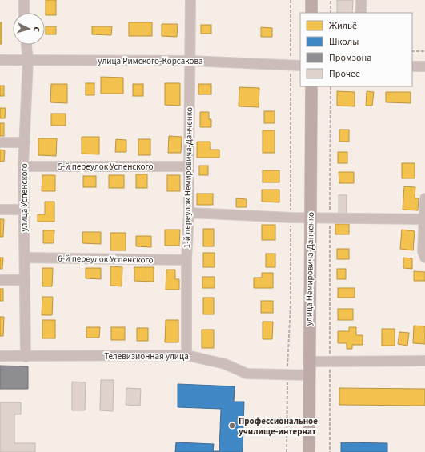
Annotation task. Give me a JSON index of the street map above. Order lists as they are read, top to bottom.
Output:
{
  "streets": {
    "main road": ["улица Немировича-Данченко"],
    "street": [
      "улица Римского-Корсакова",
      "5-й переулок Успенского",
      "1-й переулок Немировича-Данченко",
      "улица Успенского",
      "6-й переулок Успенского",
      "Телевизионная улица"
    ]
  },
  "crossings": [
    ["улица Римского-Корсакова", "1-й переулок Немировича-Данченко"],
    ["улица Римского-Корсакова", "улица Успенского"],
    ["5-й переулок Успенского", "1-й переулок Немировича-Данченко"],
    ["5-й переулок Успенского", "улица Успенского"],
    ["1-й переулок Немировича-Данченко", "6-й переулок Успенского"],
    ["1-й переулок Немировича-Данченко", "Телевизионная улица"],
    ["улица Успенского", "6-й переулок Успенского"],
    ["улица Успенского", "Телевизионная улица"],
    ["улица Немировича-Данченко", "Телевизионная улица"]
  ],
  "places": ["Профессиональное училище-интернат"],
  "legend": [
    "Жильё",
    "Школы",
    "Промзона",
    "Прочее"
  ],
  "north": "right"
}
